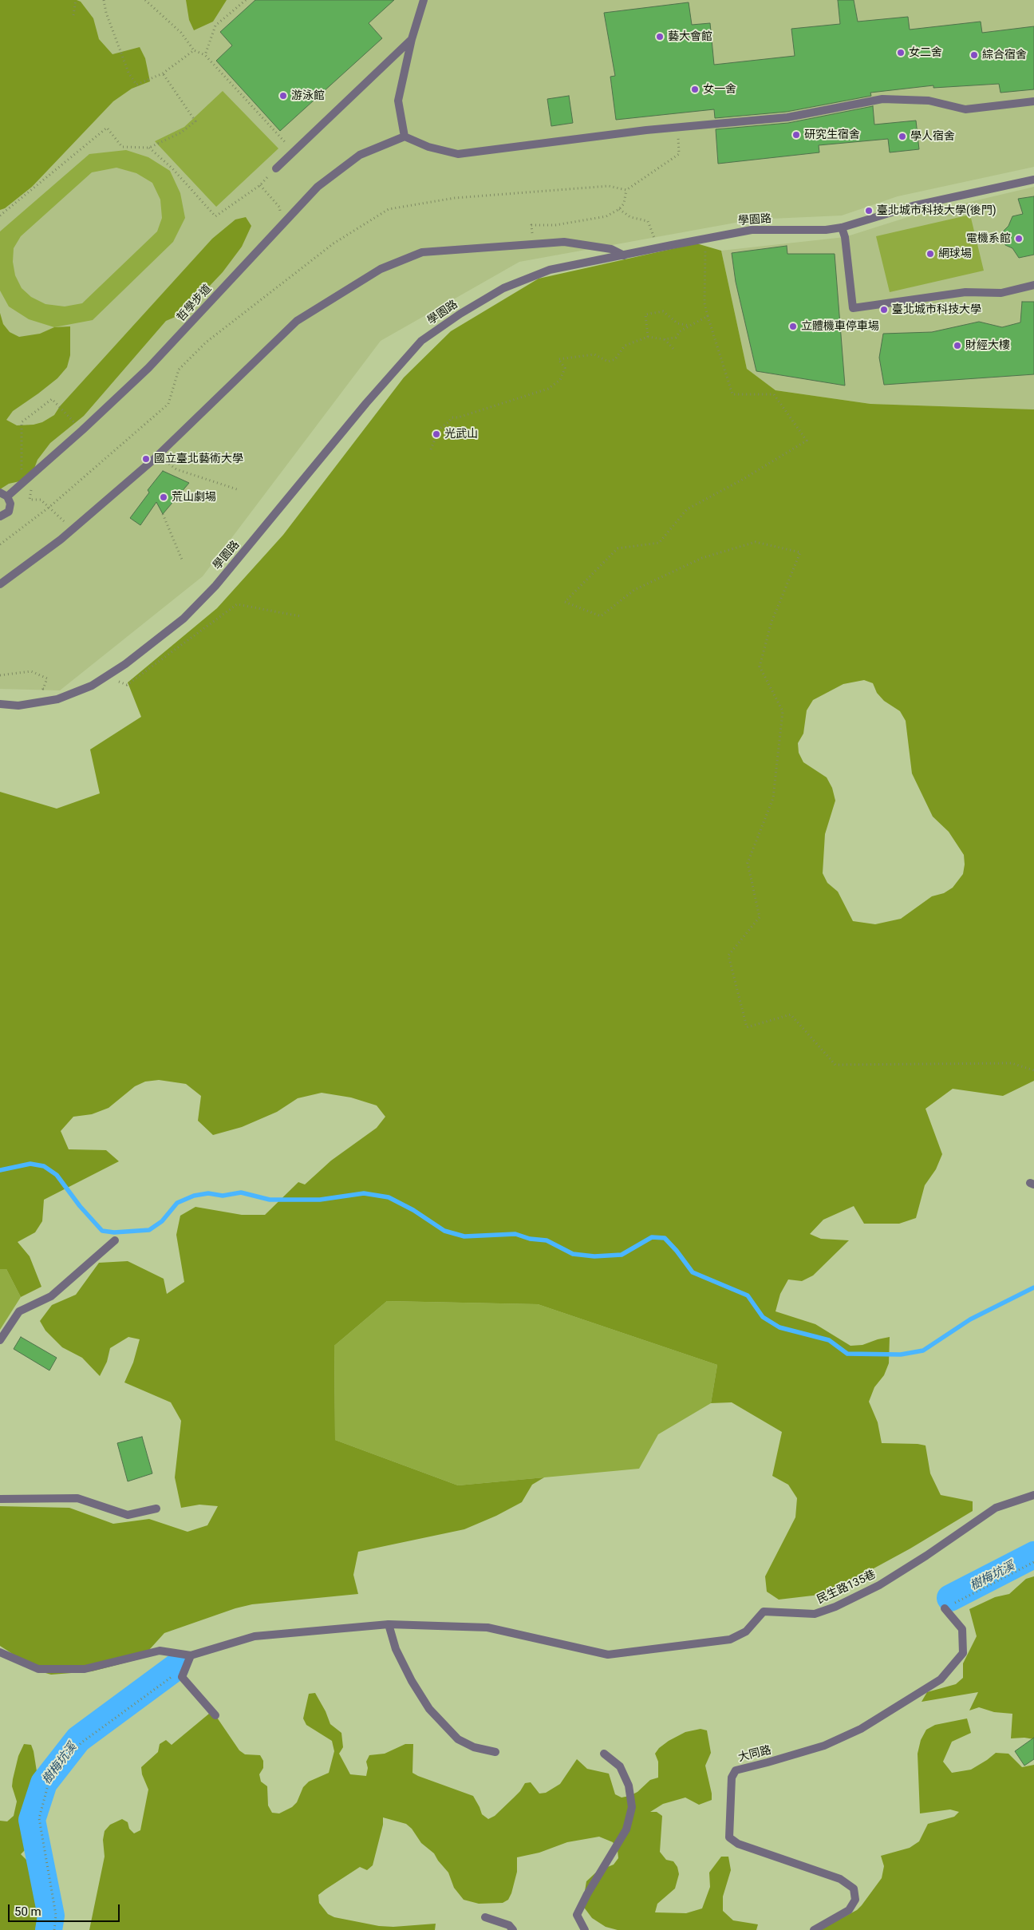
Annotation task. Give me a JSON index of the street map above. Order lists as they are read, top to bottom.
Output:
{
  "streets": {
    "street": [
      "學園路",
      "哲學步道",
      "民生路135巷",
      "大同路"
    ]
  },
  "water": ["樹梅坑溪"],
  "places": [
    "藝大會館",
    "女二舍",
    "綜合宿舍",
    "女一舍",
    "游泳館",
    "研究生宿舍",
    "學人宿舍",
    "臺北城市科技大學(後門)",
    "電機系館",
    "網球場",
    "臺北城市科技大學",
    "立體機車停車場",
    "財經大樓",
    "光武山",
    "國立臺北藝術大學",
    "荒山劇場"
  ],
  "scale_bar": "50 m"
}
